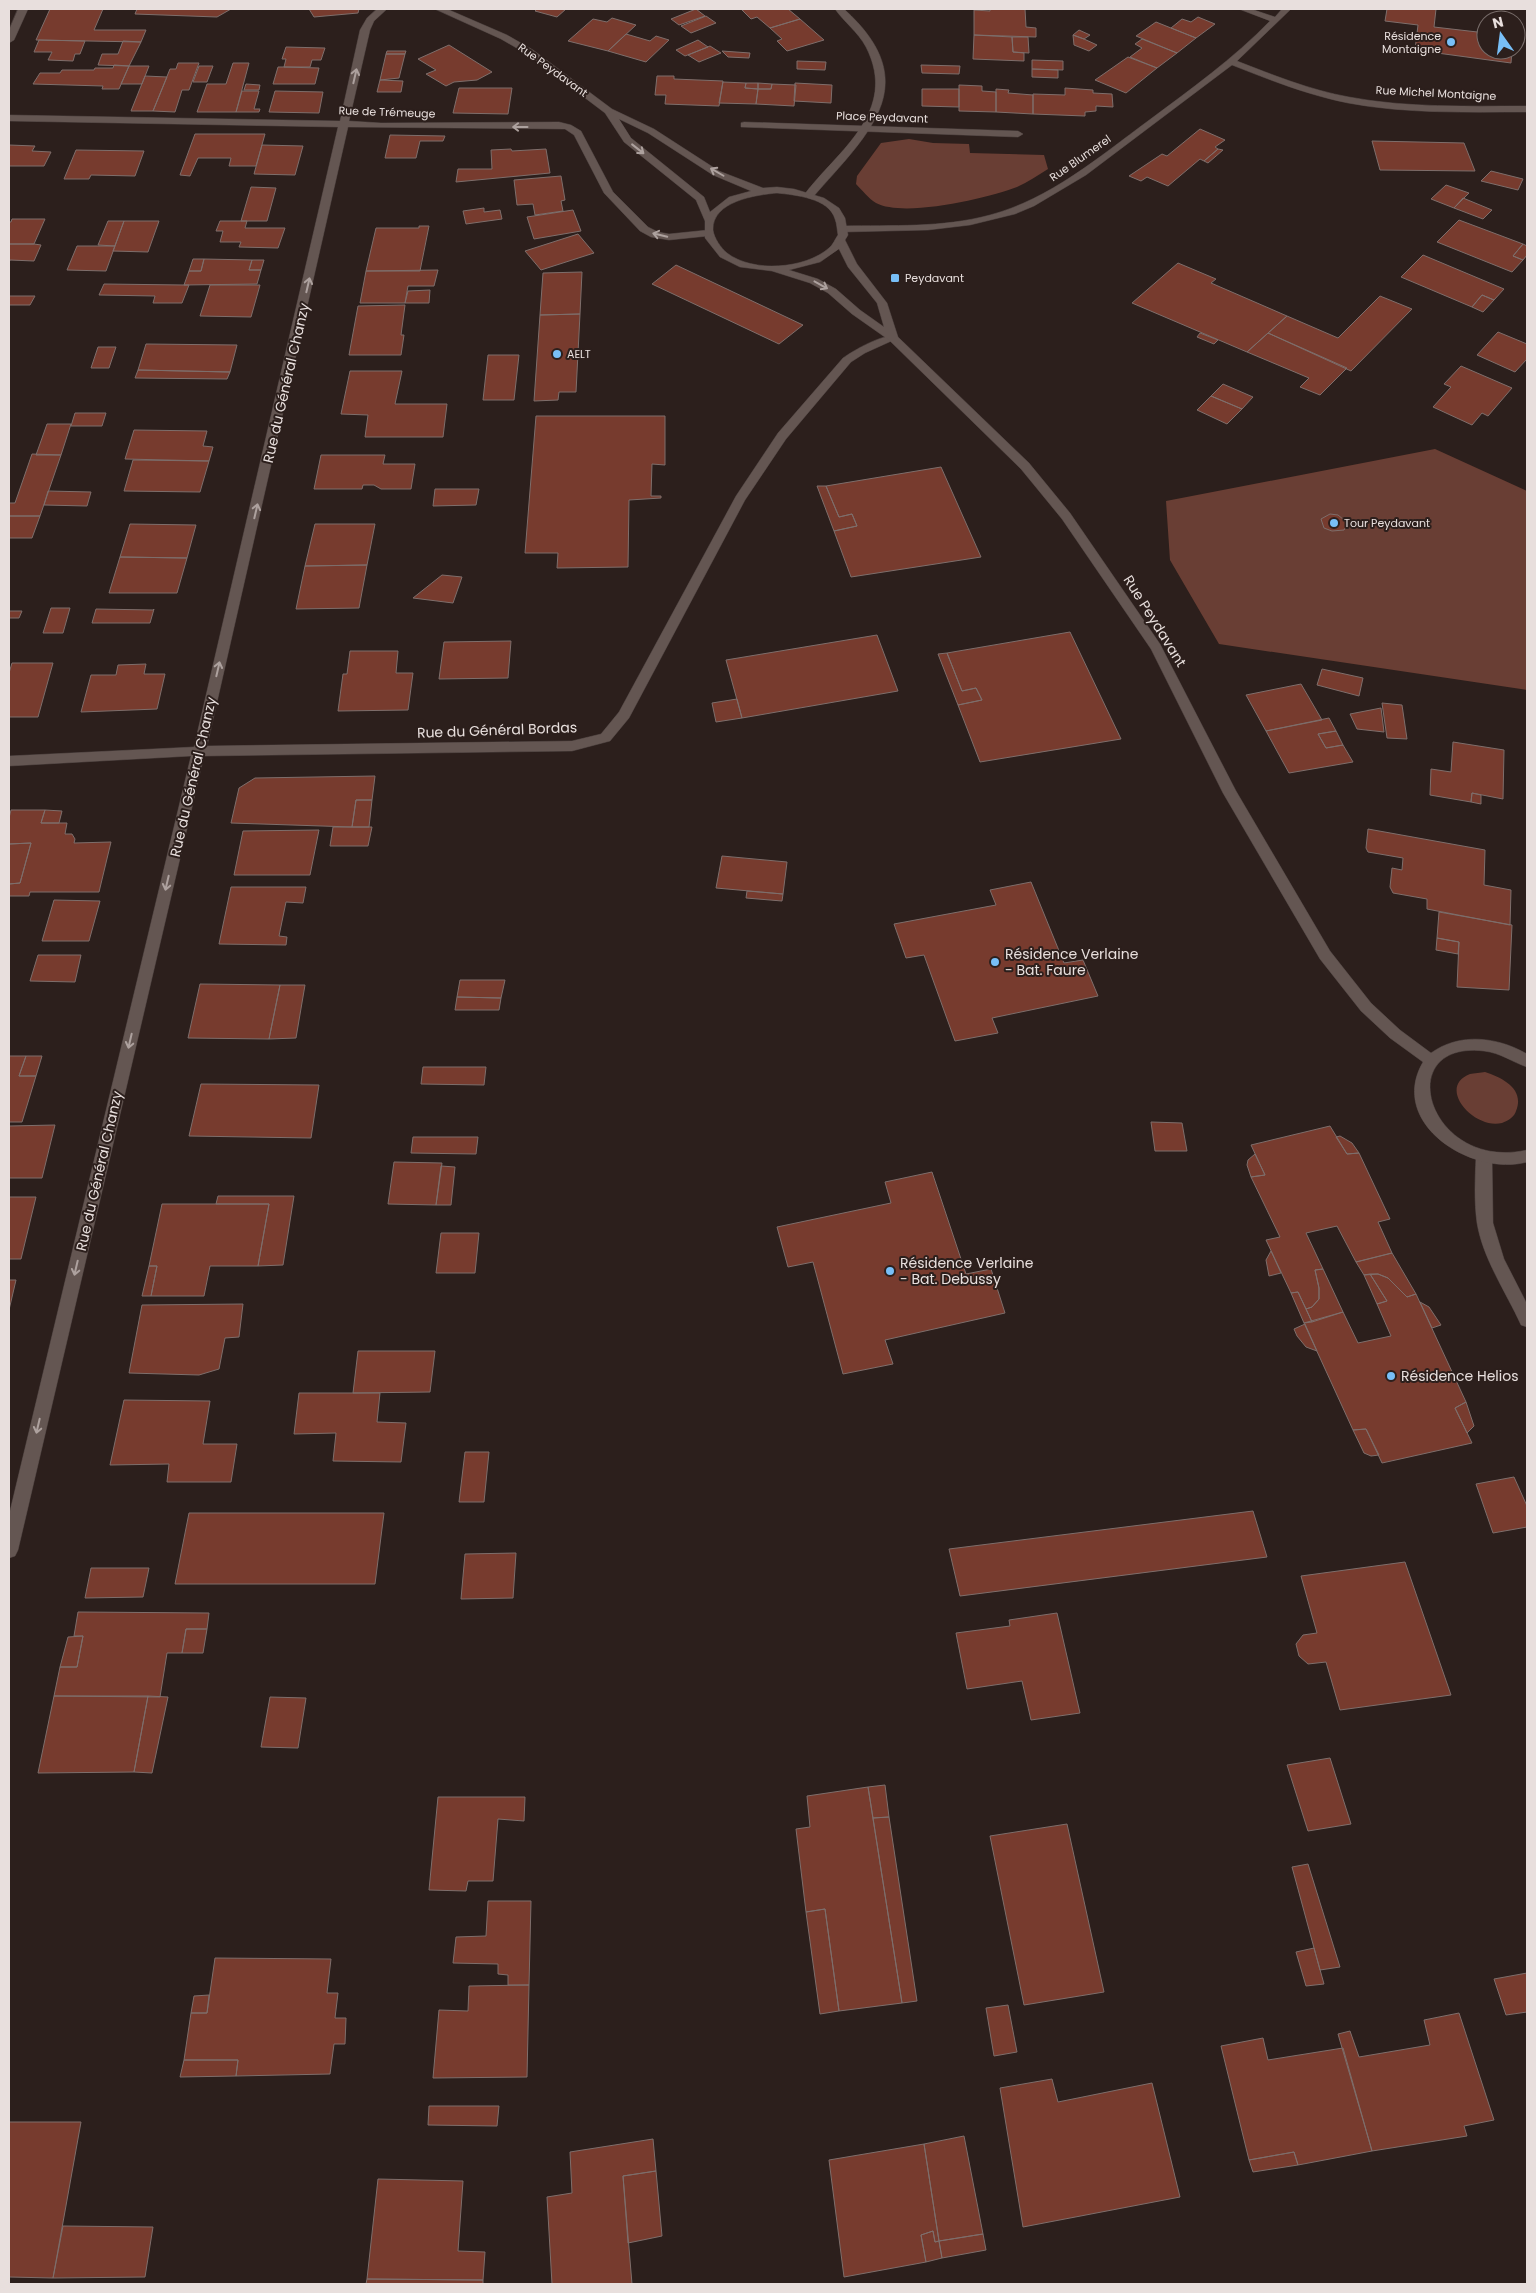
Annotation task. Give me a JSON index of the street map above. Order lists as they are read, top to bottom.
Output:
{
  "streets": {
    "street": [
      "Rue Peydavant",
      "Rue Michel Montaigne",
      "Rue de Trémeuge",
      "Place Peydavant",
      "Rue Blumerel",
      "Rue du Général Chanzy",
      "Rue du Général Bordas"
    ]
  },
  "crossings": [
    ["Rue Peydavant", "Rue de Trémeuge"],
    ["Rue Peydavant", "Rue Blumerel"],
    ["Rue Peydavant", "Rue du Général Bordas"],
    ["Rue Michel Montaigne", "Rue Blumerel"],
    ["Rue de Trémeuge", "Rue Blumerel"],
    ["Rue de Trémeuge", "Rue du Général Chanzy"],
    ["Rue du Général Chanzy", "Rue du Général Bordas"]
  ],
  "one_way": ["Rue de Trémeuge"],
  "places": {
    "other": [
      "Résidence Montaigne",
      "AELT",
      "Tour Peydavant",
      "Résidence Verlaine - Bat. Faure",
      "Résidence Verlaine - Bat. Debussy",
      "Résidence Helios"
    ],
    "transit": ["Peydavant"]
  },
  "north": "top"
}
